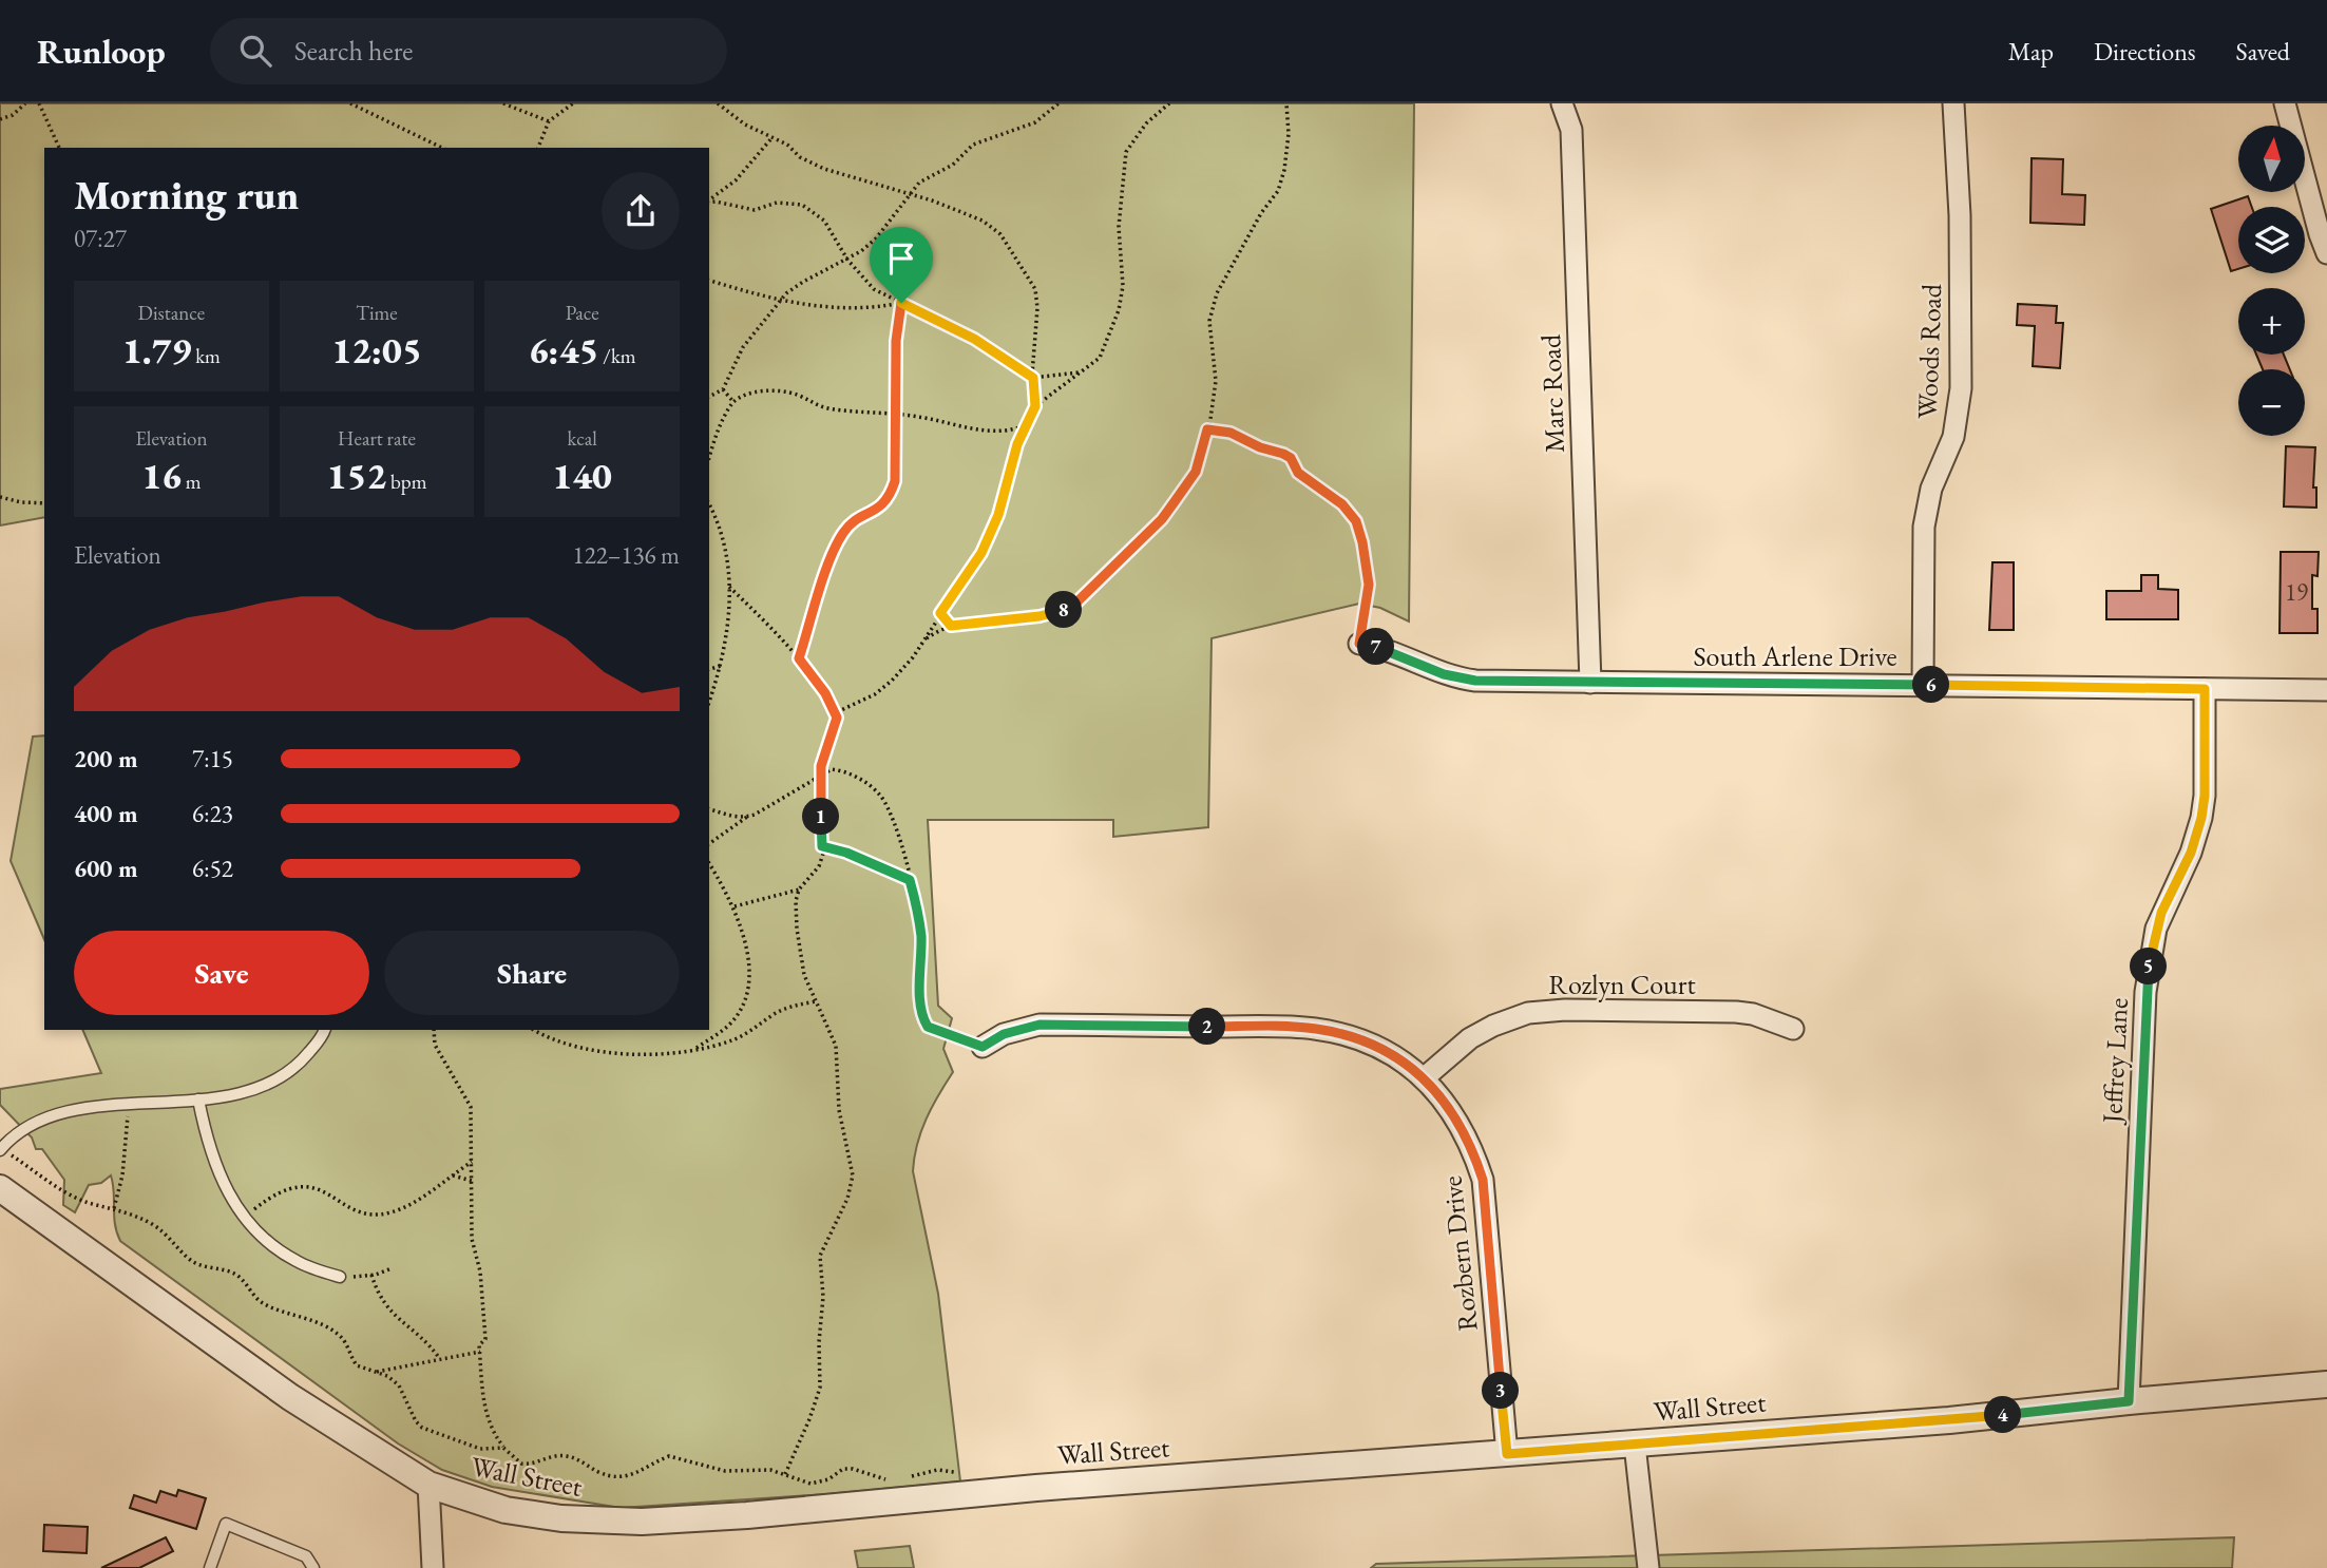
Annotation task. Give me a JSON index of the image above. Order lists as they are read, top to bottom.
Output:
{
  "streets": {
    "street": [
      "Woods Road",
      "Marc Road",
      "South Arlene Drive",
      "Rozlyn Court",
      "Jeffrey Lane",
      "Rozbern Drive",
      "Wall Street"
    ]
  },
  "crossings": [
    ["Woods Road", "South Arlene Drive"],
    ["Marc Road", "South Arlene Drive"],
    ["South Arlene Drive", "Jeffrey Lane"],
    ["Rozlyn Court", "Rozbern Drive"],
    ["Jeffrey Lane", "Wall Street"],
    ["Rozbern Drive", "Wall Street"]
  ],
  "house_numbers": ["19"],
  "north": "top",
  "page": {
    "header": "Runloop",
    "search": "Search here",
    "nav": ["Map", "Directions", "Saved"],
    "map_buttons": ["+", "−"],
    "heading": ["Morning run", "07:27"],
    "stats": [
      ["Distance", "1.79 km"],
      ["Time", "12:05"],
      ["Pace", "6:45 /km"],
      ["Elevation", "16 m"],
      ["Heart rate", "152 bpm"],
      ["kcal", "140"]
    ],
    "chart": ["Elevation", "122–136 m"],
    "pins": [
      "8",
      "7",
      "6",
      "1",
      "5",
      "2",
      "3",
      "4"
    ],
    "list": [
      {
        "name": "200 m",
        "note": "7:15"
      },
      {
        "name": "400 m",
        "note": "6:23"
      },
      {
        "name": "600 m",
        "note": "6:52"
      }
    ],
    "buttons": ["Save", "Share"]
  }
}
